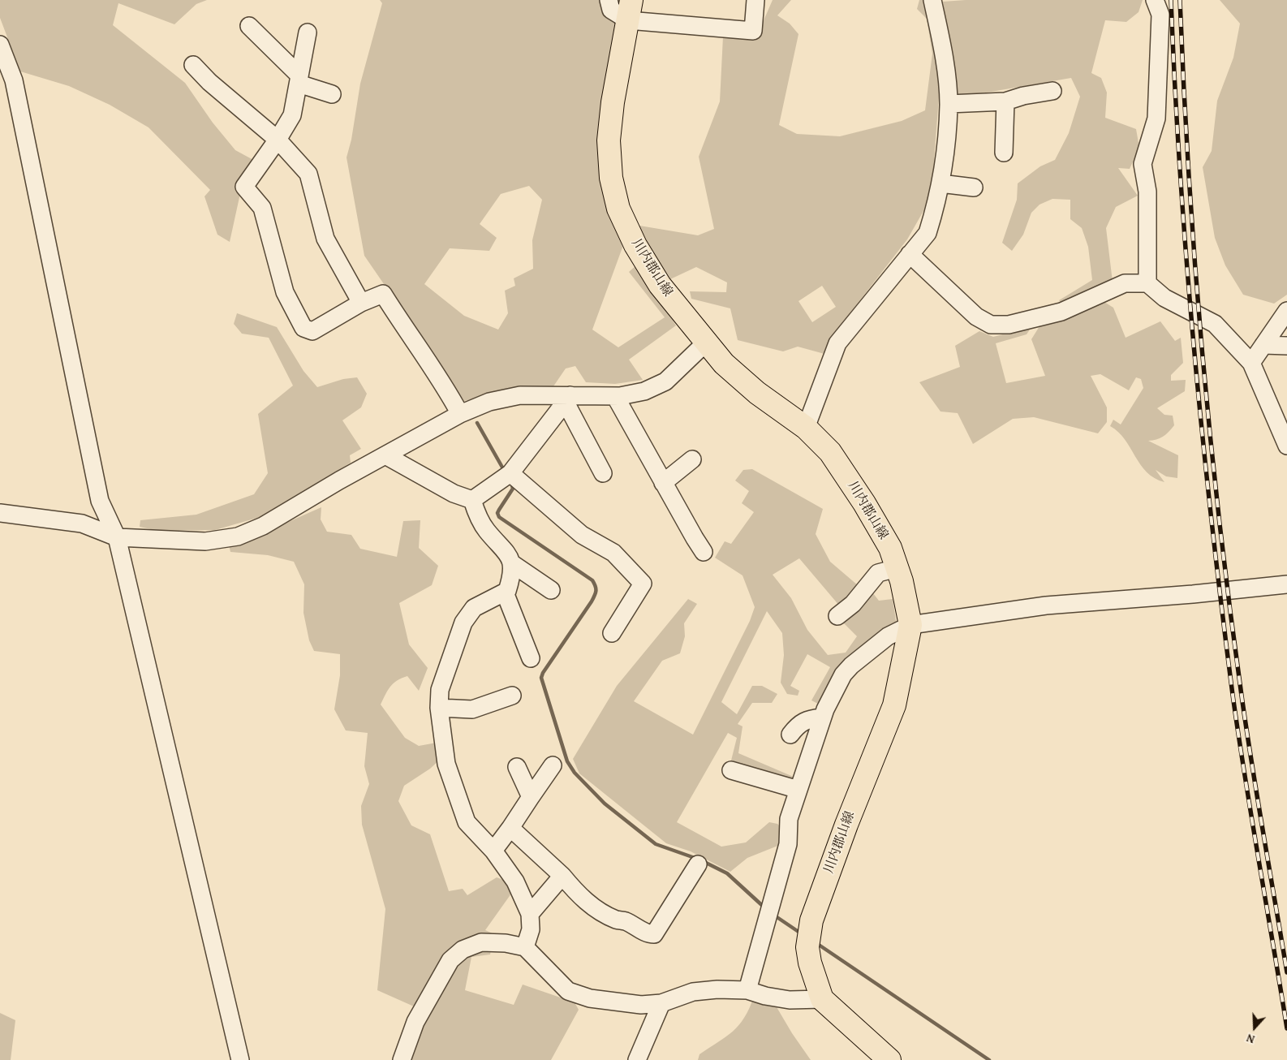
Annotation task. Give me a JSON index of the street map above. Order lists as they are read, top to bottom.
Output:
{
  "streets": {
    "main road": ["川内郡山線"]
  },
  "north": "bottom"
}
